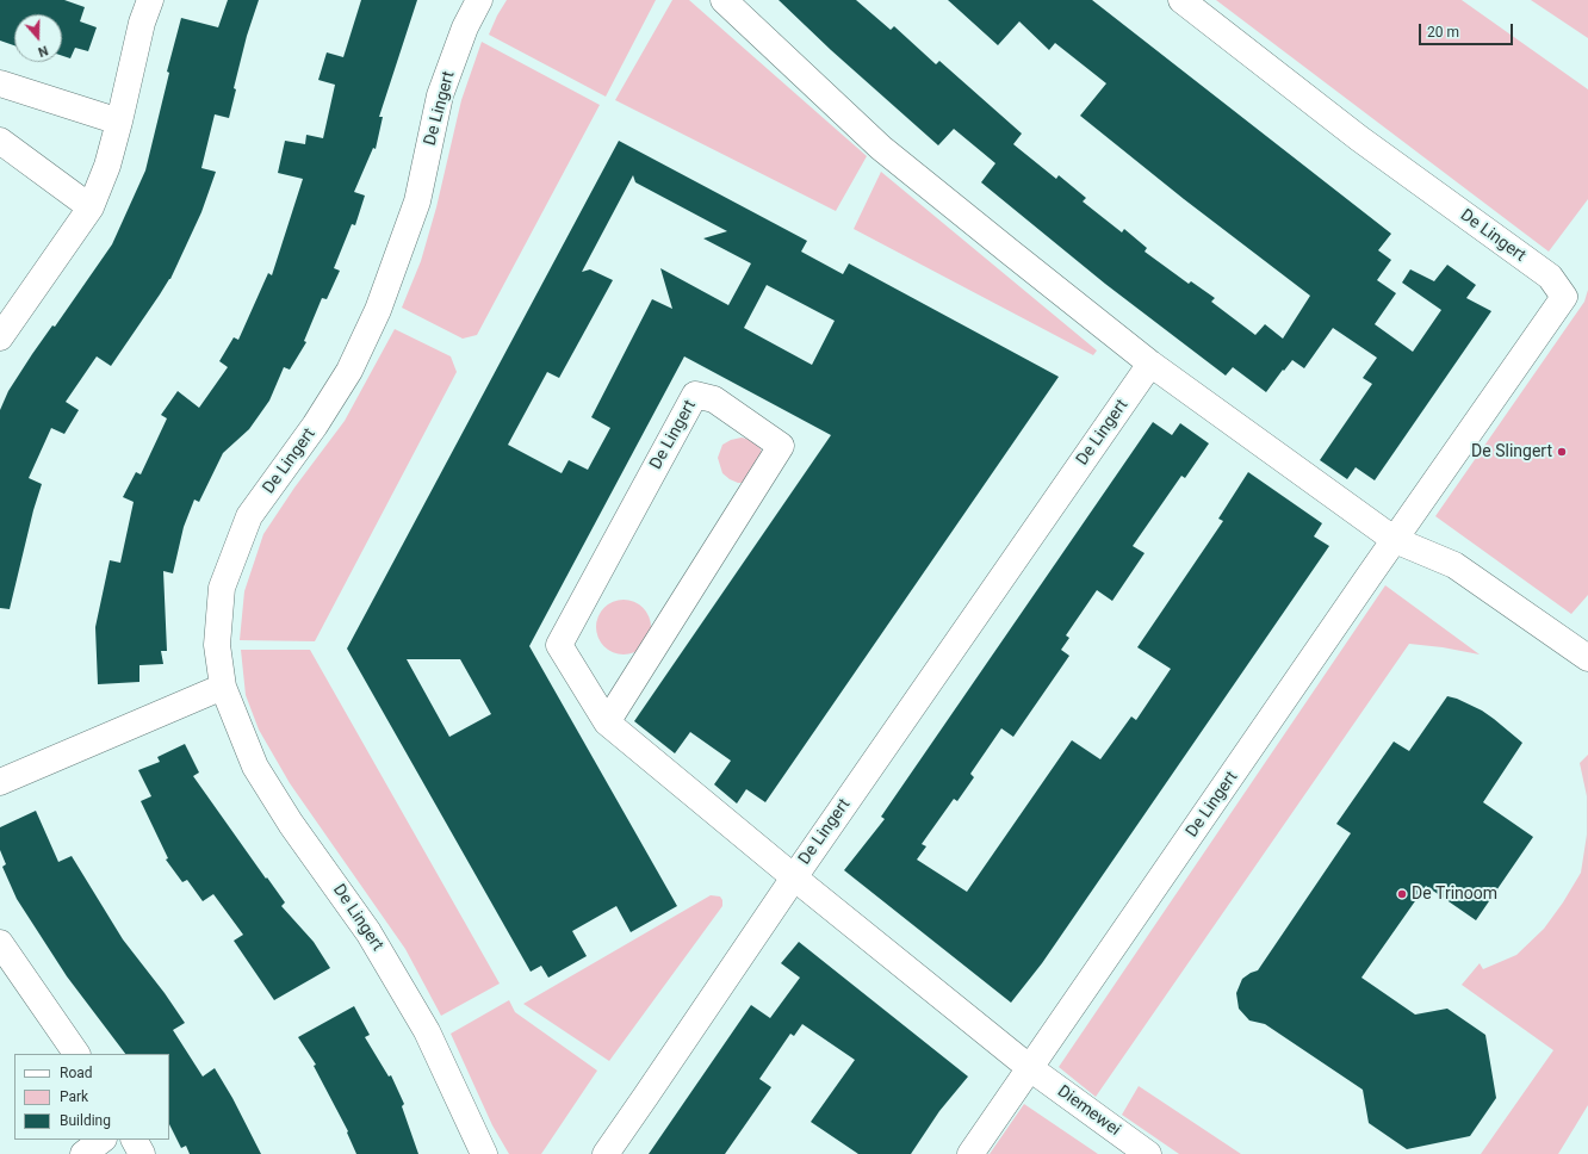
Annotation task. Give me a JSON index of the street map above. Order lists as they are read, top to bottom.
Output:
{
  "streets": {
    "street": ["De Lingert", "Diemewei"]
  },
  "crossings": [
    ["De Lingert", "Diemewei"]
  ],
  "places": ["De Slingert", "De Trinoom"],
  "legend": ["Road", "Park", "Building"],
  "scale_bar": "20 m",
  "north": "bottom"
}
